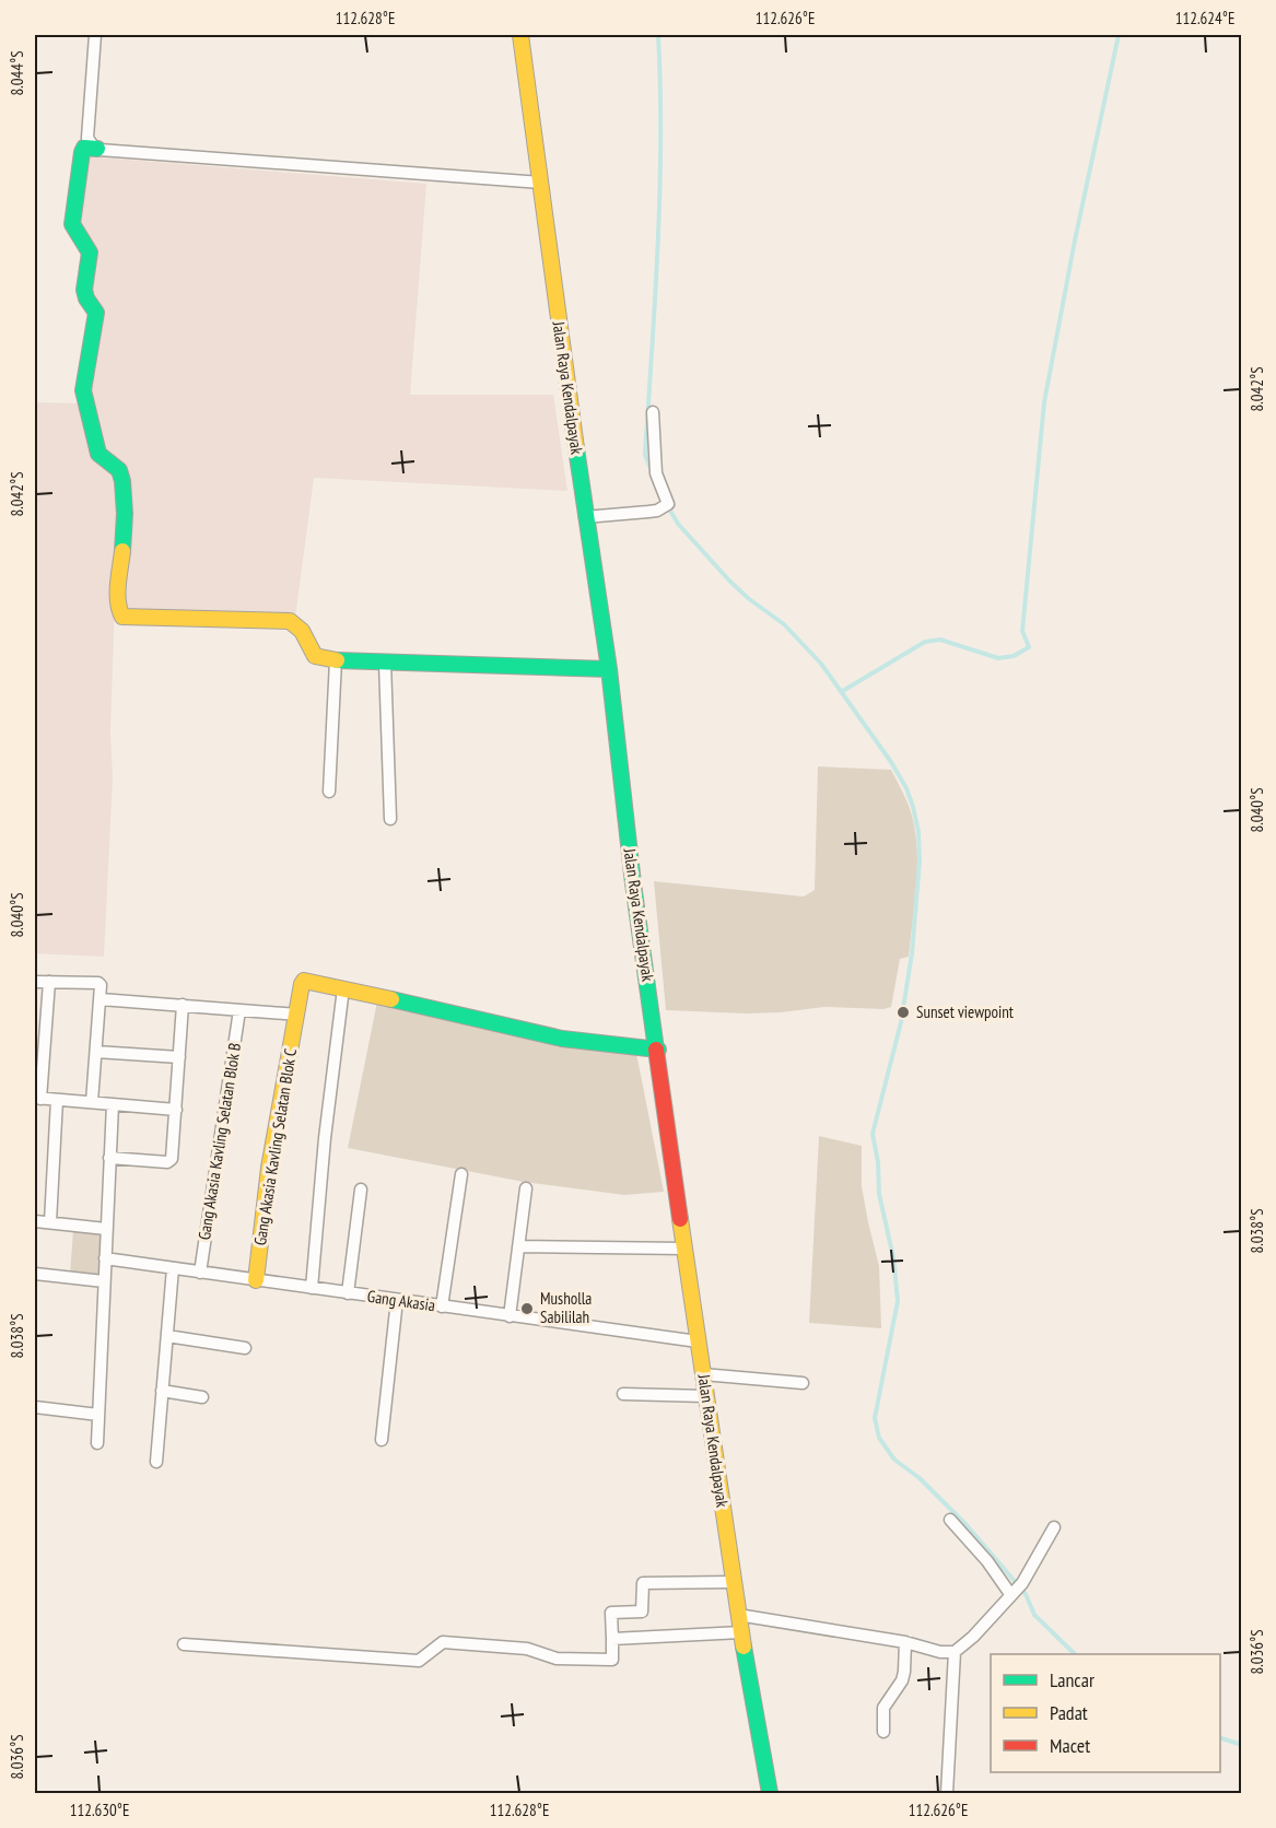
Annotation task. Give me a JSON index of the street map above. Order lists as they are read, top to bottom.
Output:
{
  "streets": {
    "main road": ["Jalan Raya Kendalpayak", "Gang Akasia Kavling Selatan Blok C"],
    "street": ["Gang Akasia Kavling Selatan Blok B", "Gang Akasia"]
  },
  "crossings": [
    ["Jalan Raya Kendalpayak", "Gang Akasia"],
    ["Gang Akasia Kavling Selatan Blok B", "Gang Akasia"],
    ["Gang Akasia Kavling Selatan Blok C", "Gang Akasia"]
  ],
  "places": ["Sunset viewpoint", "Musholla Sabililah"],
  "legend": ["Lancar", "Padat", "Macet"],
  "coordinates": [
    "112.628°E",
    "112.626°E",
    "112.624°E",
    "8.044°S",
    "8.042°S",
    "8.040°S",
    "8.038°S",
    "8.036°S",
    "112.630°E"
  ]
}
